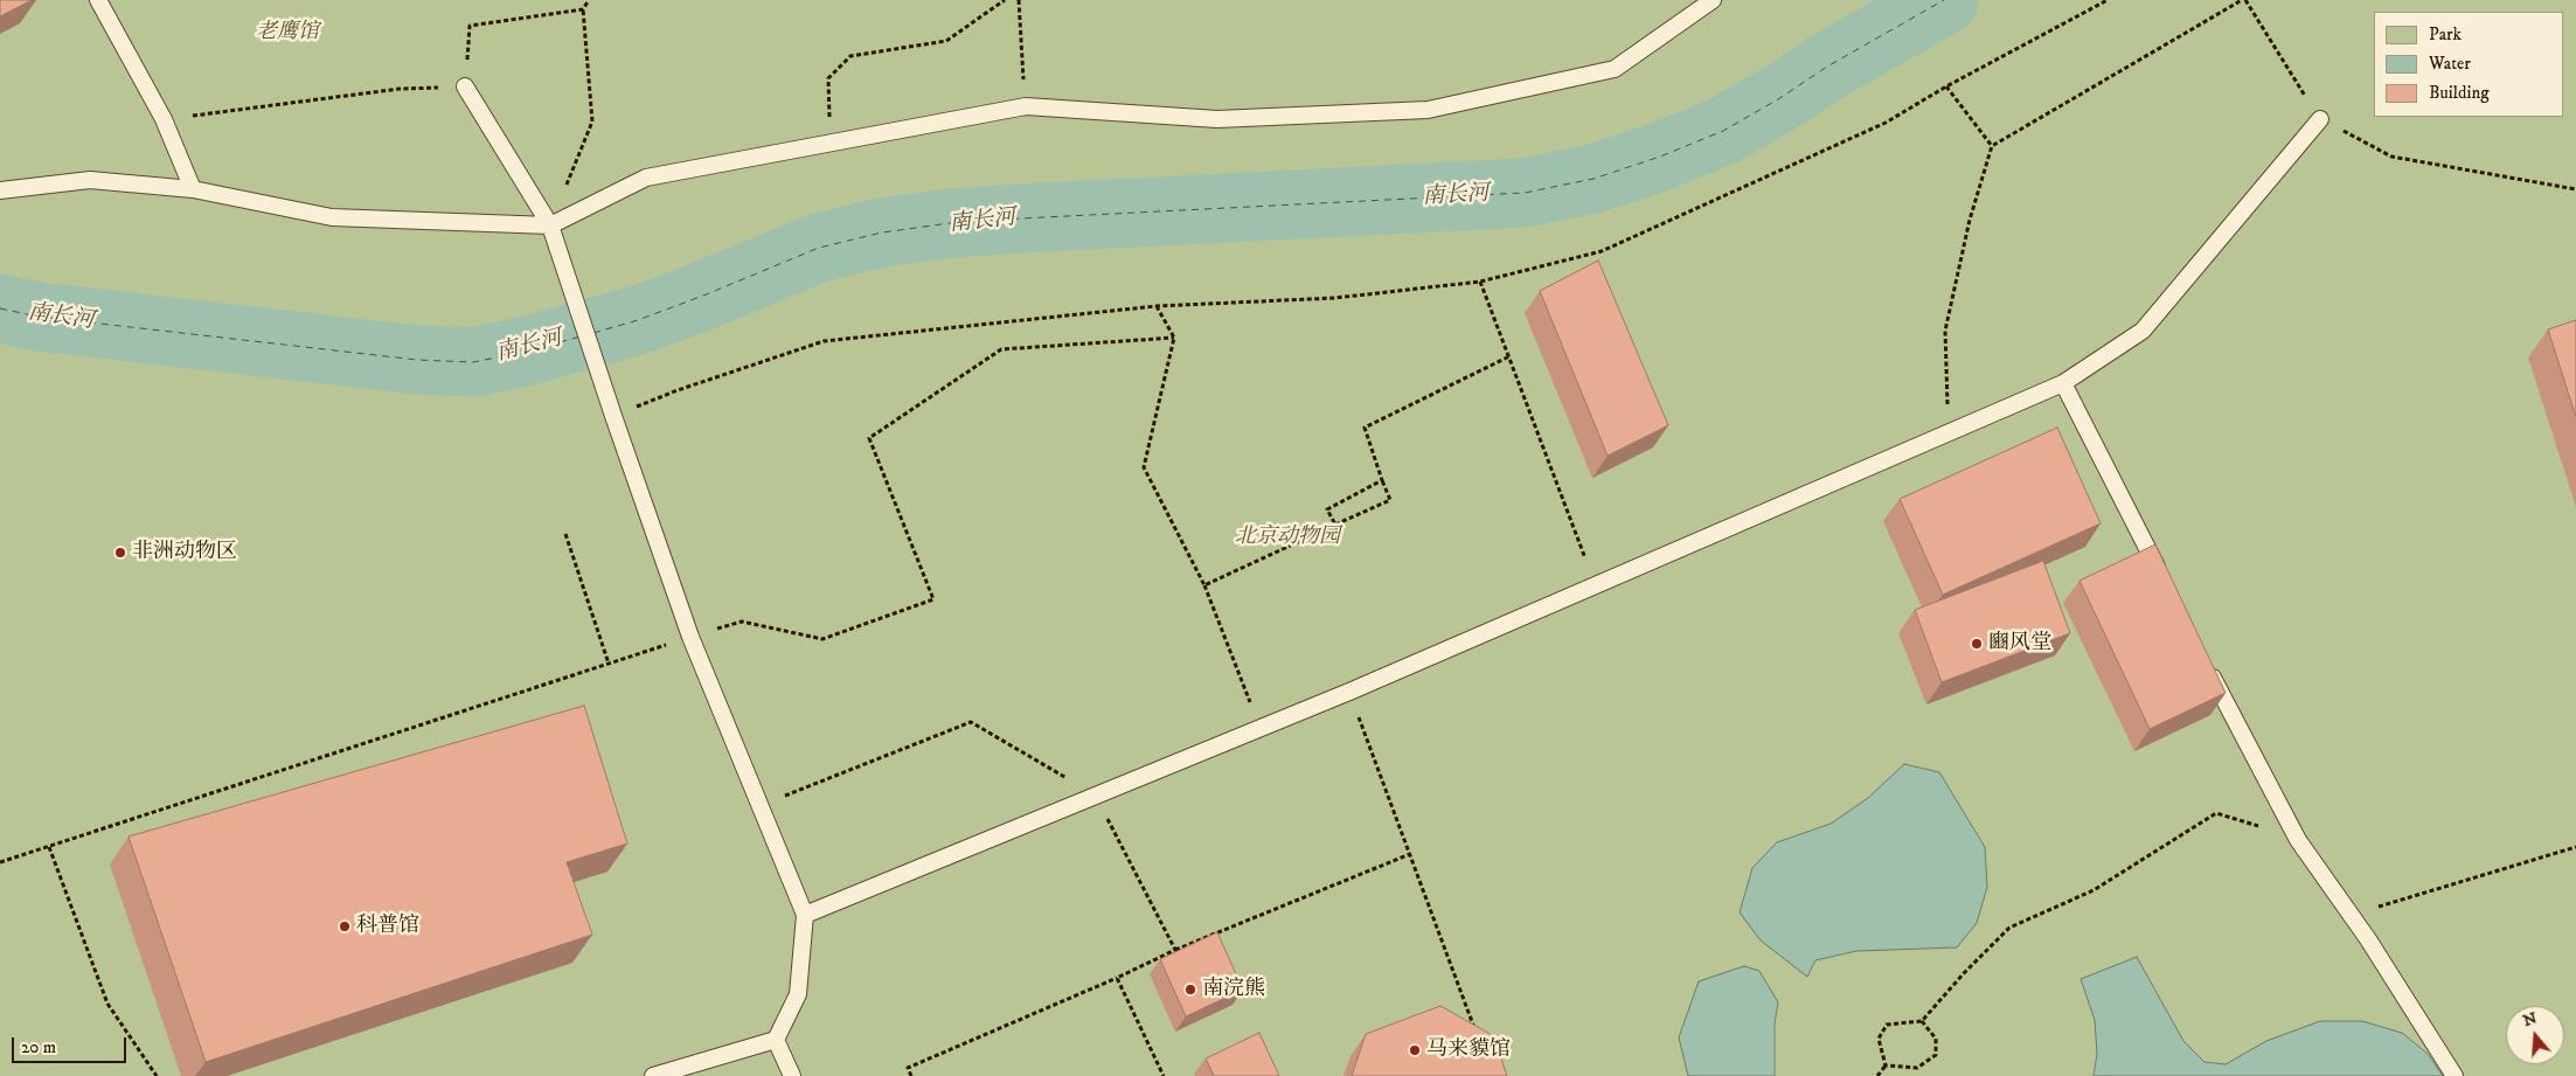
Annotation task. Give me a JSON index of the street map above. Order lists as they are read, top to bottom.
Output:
{
  "water": ["南长河"],
  "parks": ["老鹰馆", "北京动物园"],
  "places": [
    "非洲动物区",
    "豳风堂",
    "科普馆",
    "南浣熊",
    "马来貘馆"
  ],
  "legend": ["Park", "Water", "Building"],
  "scale_bar": "20 m",
  "north": "top"
}
